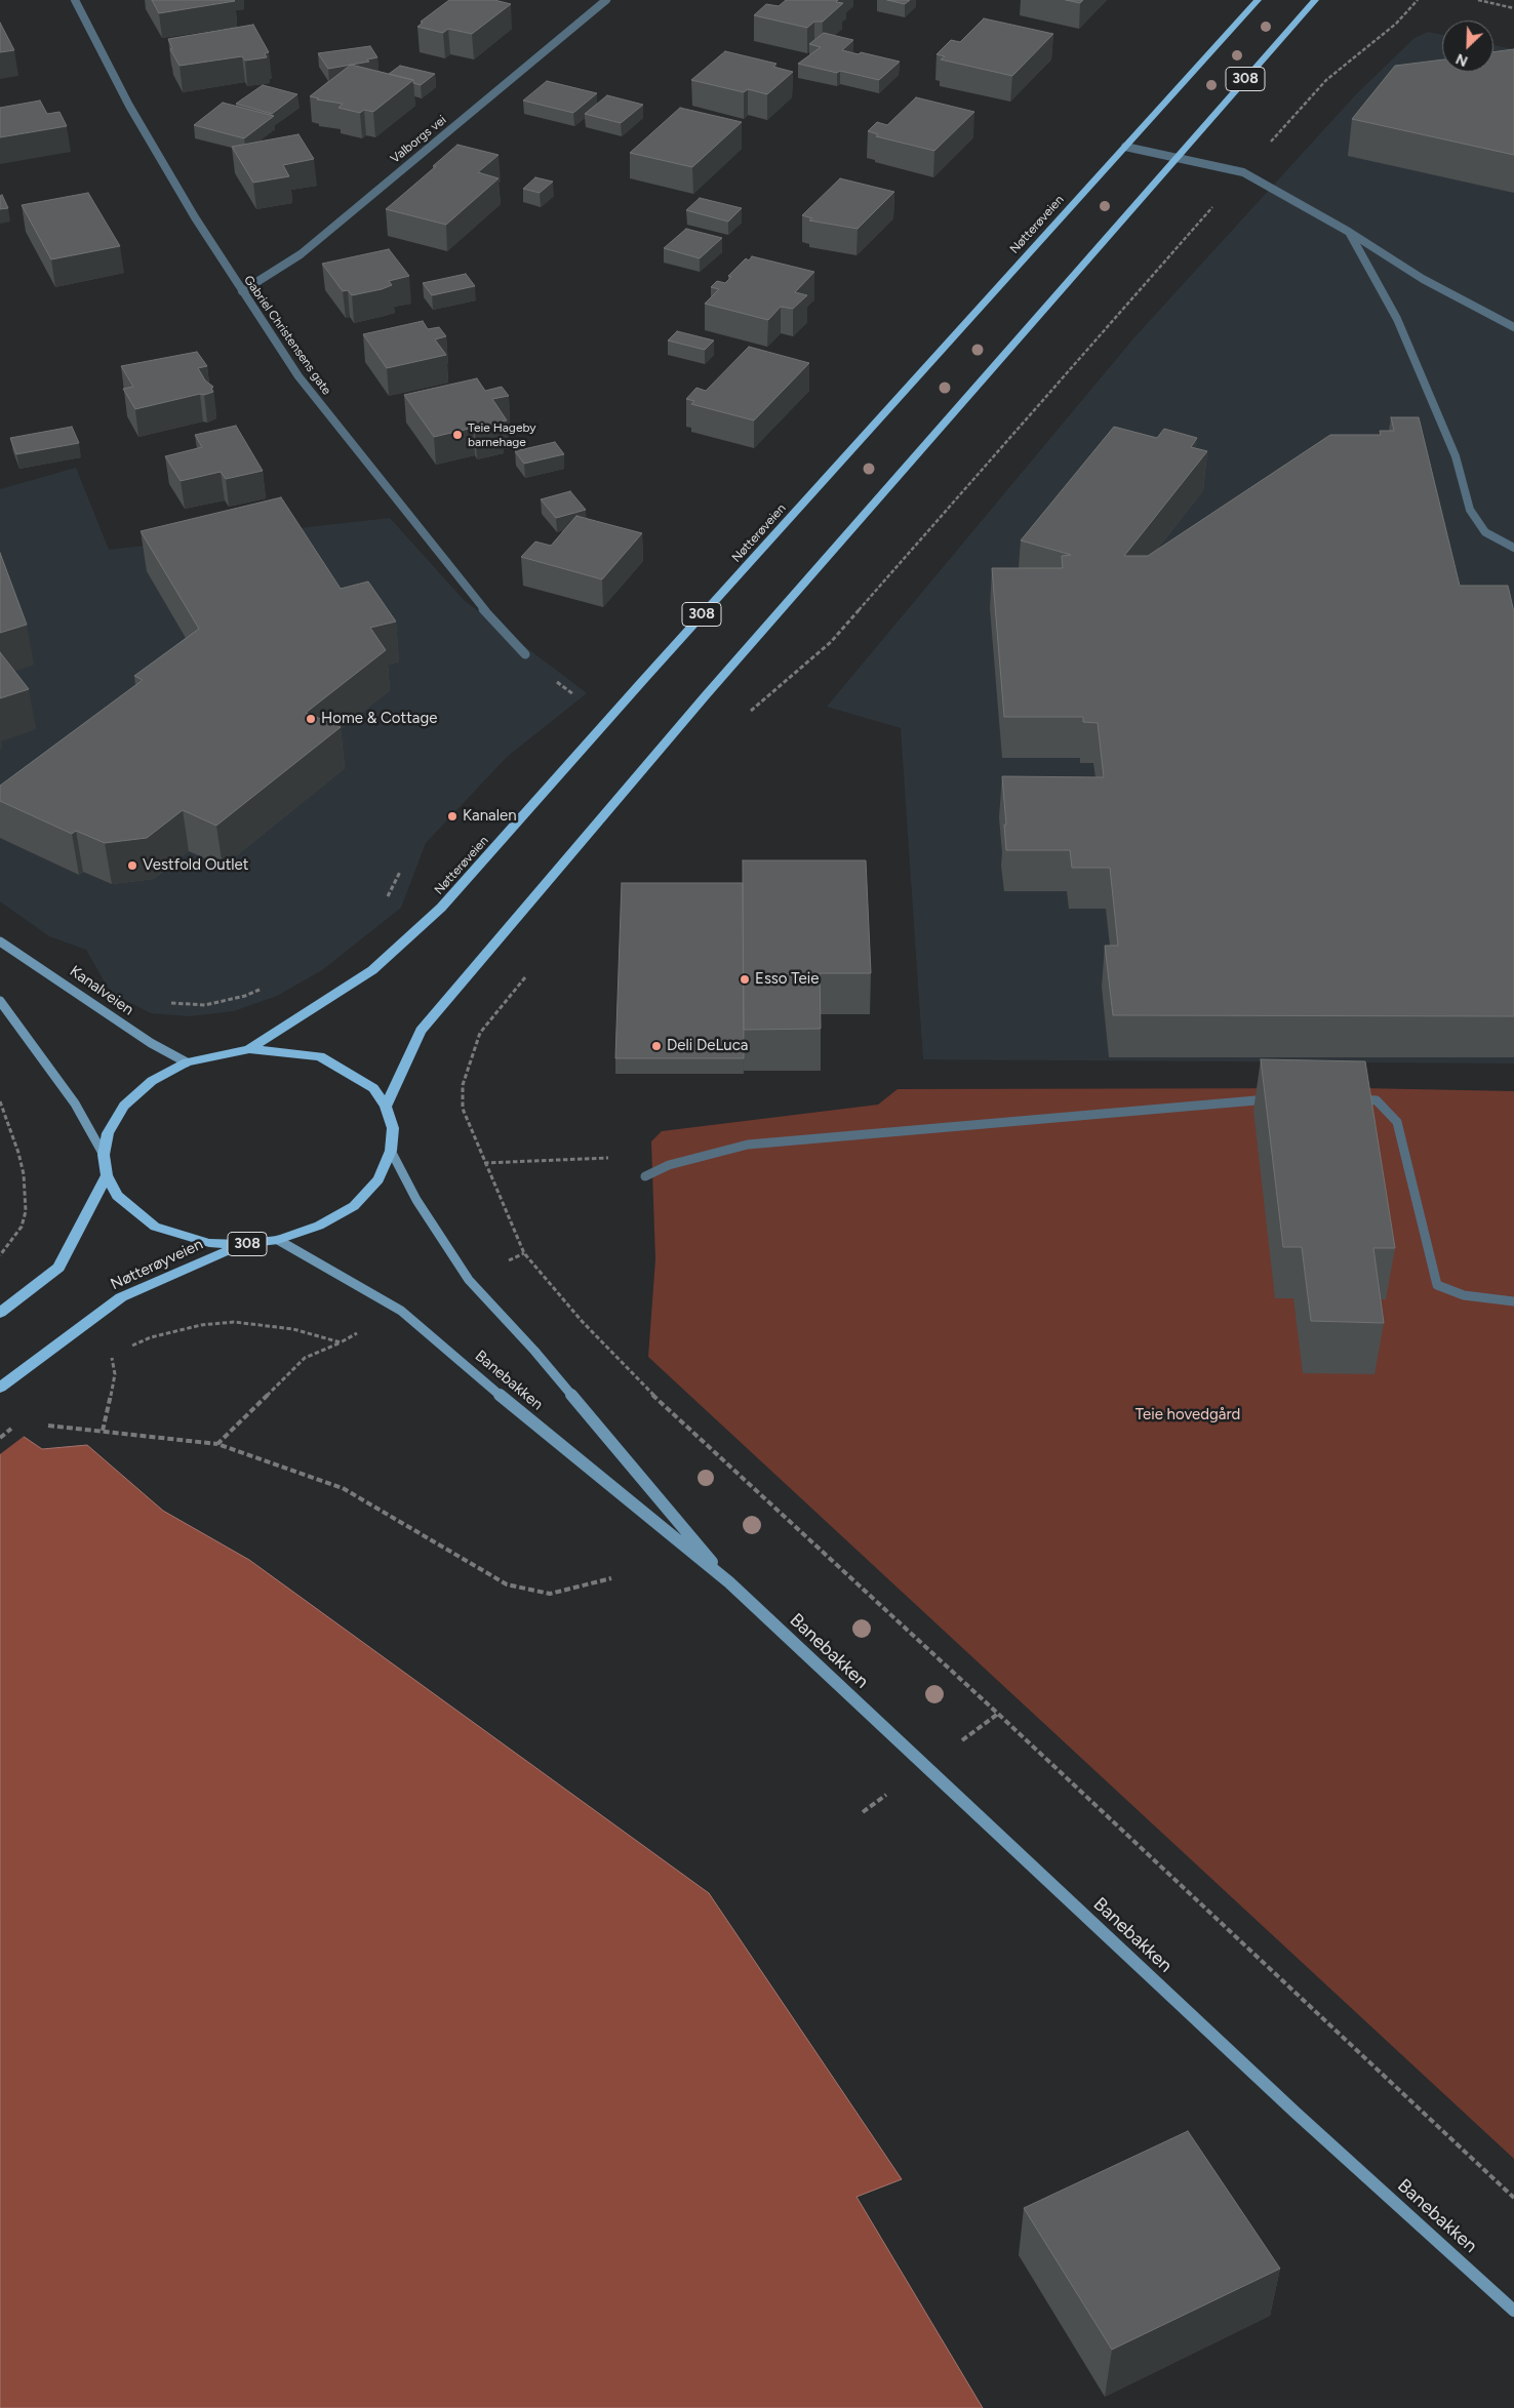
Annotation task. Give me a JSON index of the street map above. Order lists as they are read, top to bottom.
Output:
{
  "streets": {
    "main road": [
      "308",
      "Nøtterøveien",
      "Kanalveien",
      "Nøtterøyveien",
      "Banebakken"
    ],
    "street": ["Valborgs vei", "Gabriel Christensens gate"]
  },
  "crossings": [
    ["308", "Nøtterøyveien"],
    ["Valborgs vei", "Gabriel Christensens gate"],
    ["Nøtterøveien", "Nøtterøyveien"],
    ["Kanalveien", "Nøtterøyveien"],
    ["Nøtterøyveien", "Banebakken"]
  ],
  "parks": ["Teie hovedgård"],
  "places": [
    "Teie Hageby barnehage",
    "Home & Cottage",
    "Kanalen",
    "Vestfold Outlet",
    "Esso Teie",
    "Deli DeLuca"
  ],
  "north": "bottom left"
}
